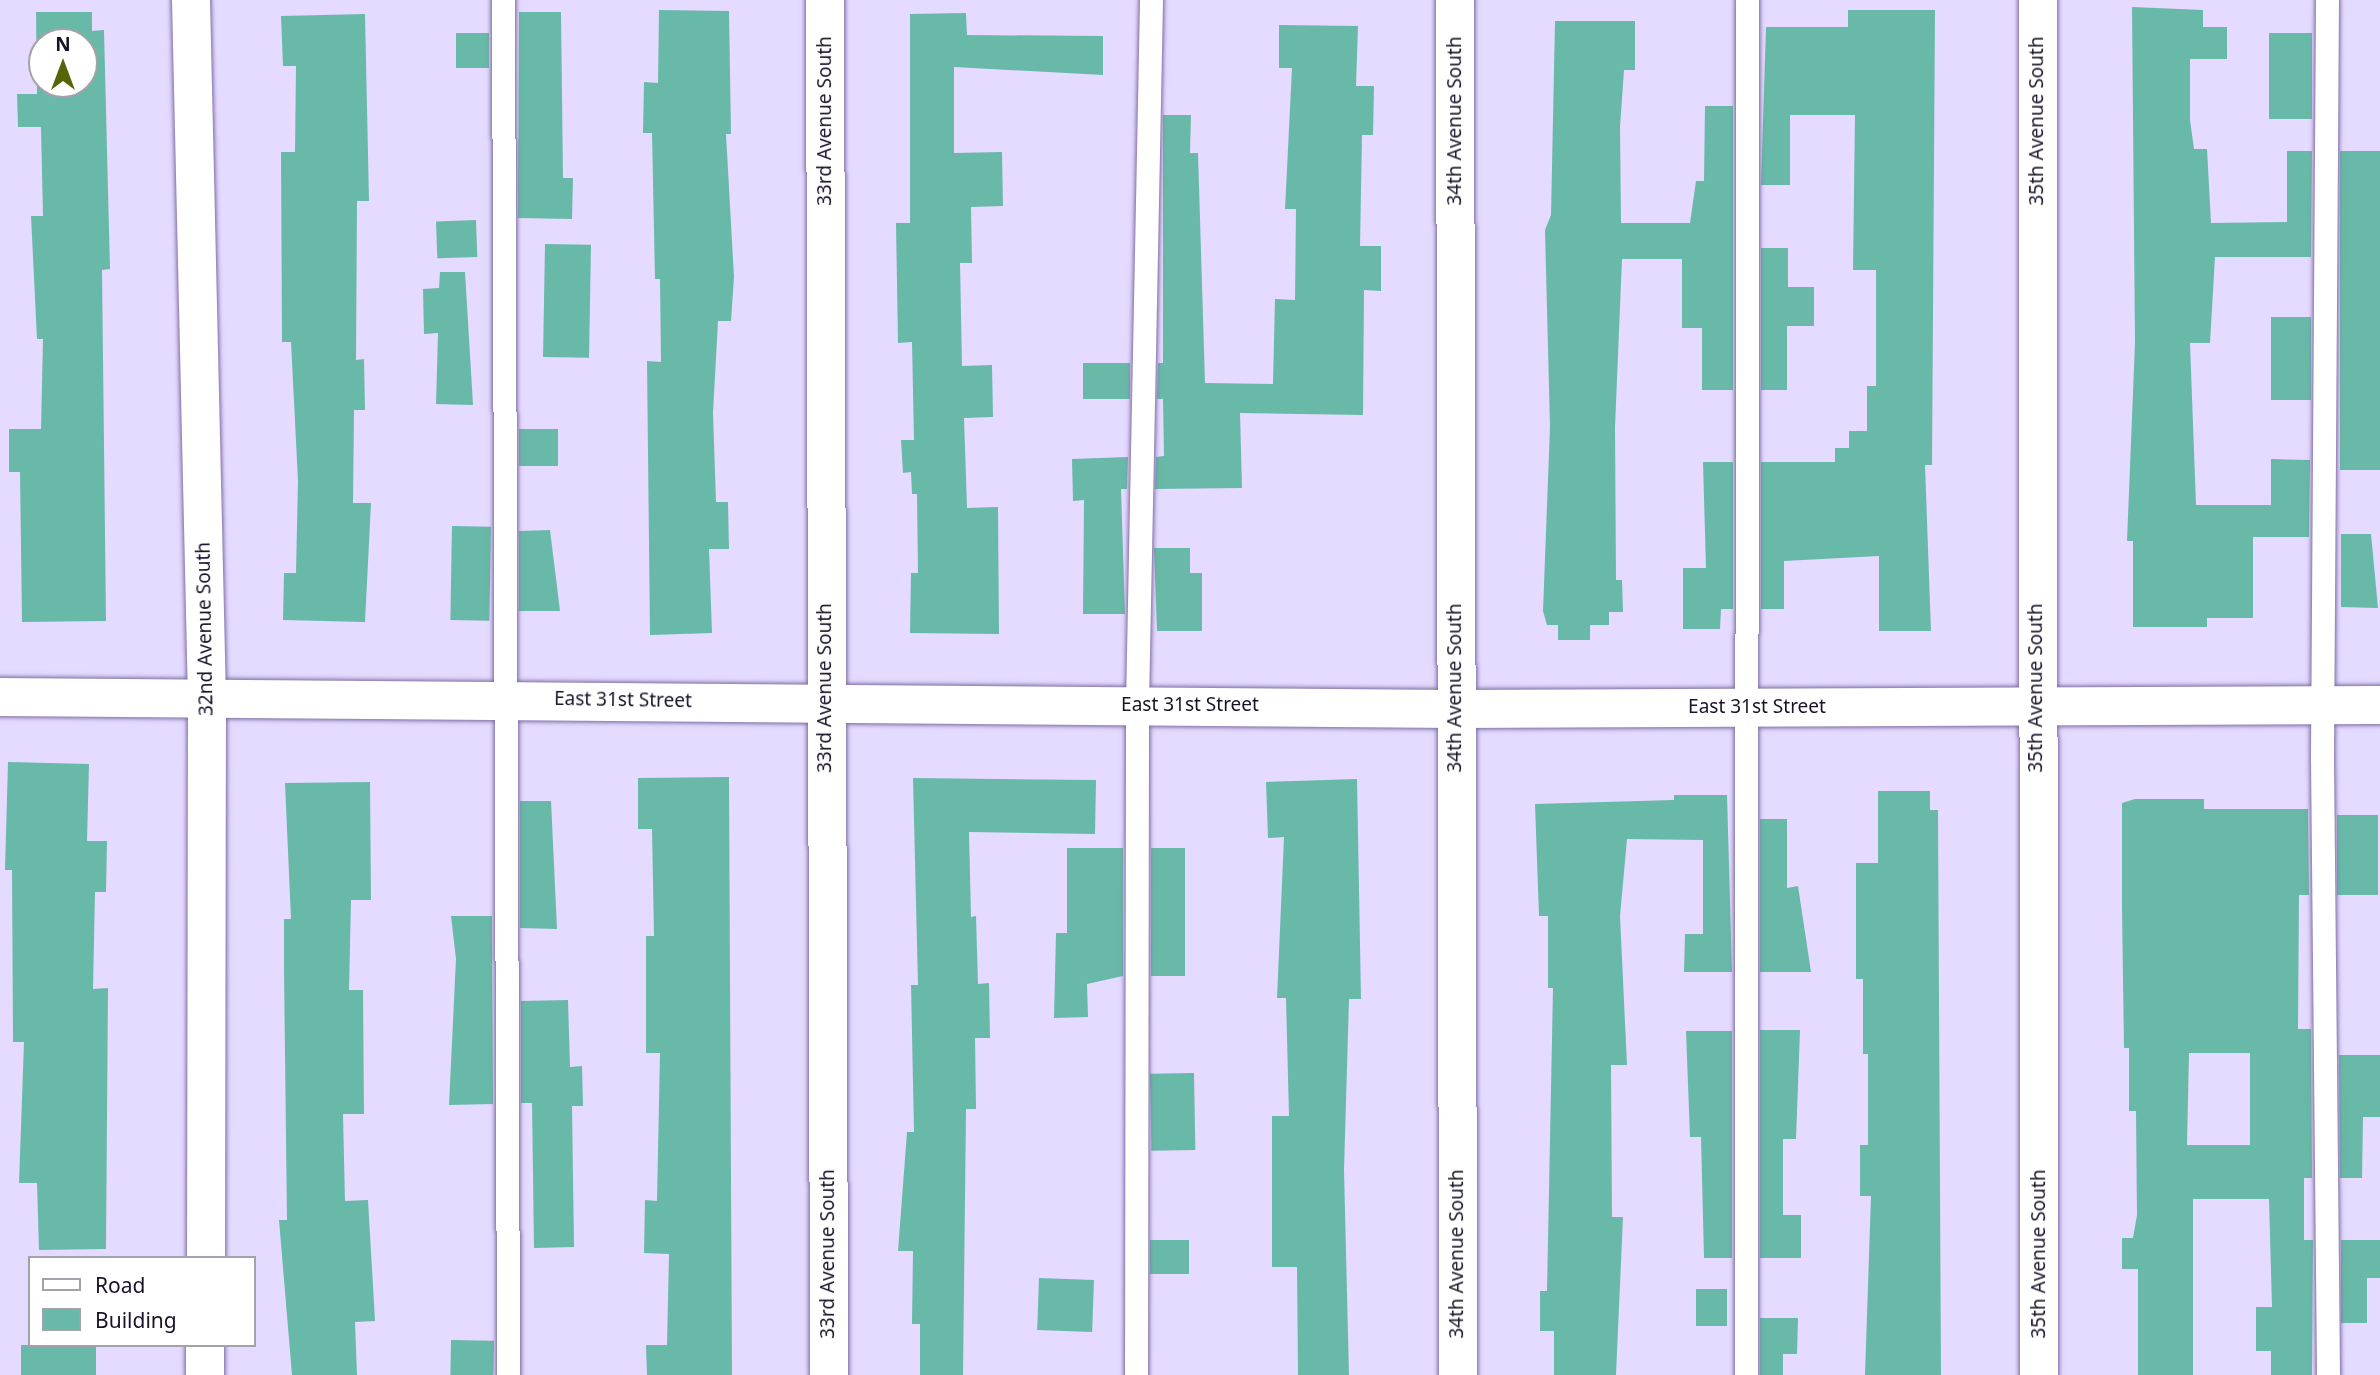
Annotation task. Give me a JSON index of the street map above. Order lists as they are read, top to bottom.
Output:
{
  "streets": {
    "street": [
      "33rd Avenue South",
      "34th Avenue South",
      "35th Avenue South",
      "32nd Avenue South",
      "East 31st Street"
    ]
  },
  "crossings": [
    ["33rd Avenue South", "East 31st Street"],
    ["34th Avenue South", "East 31st Street"],
    ["35th Avenue South", "East 31st Street"],
    ["32nd Avenue South", "East 31st Street"]
  ],
  "legend": ["Road", "Building"],
  "north": "top"
}
